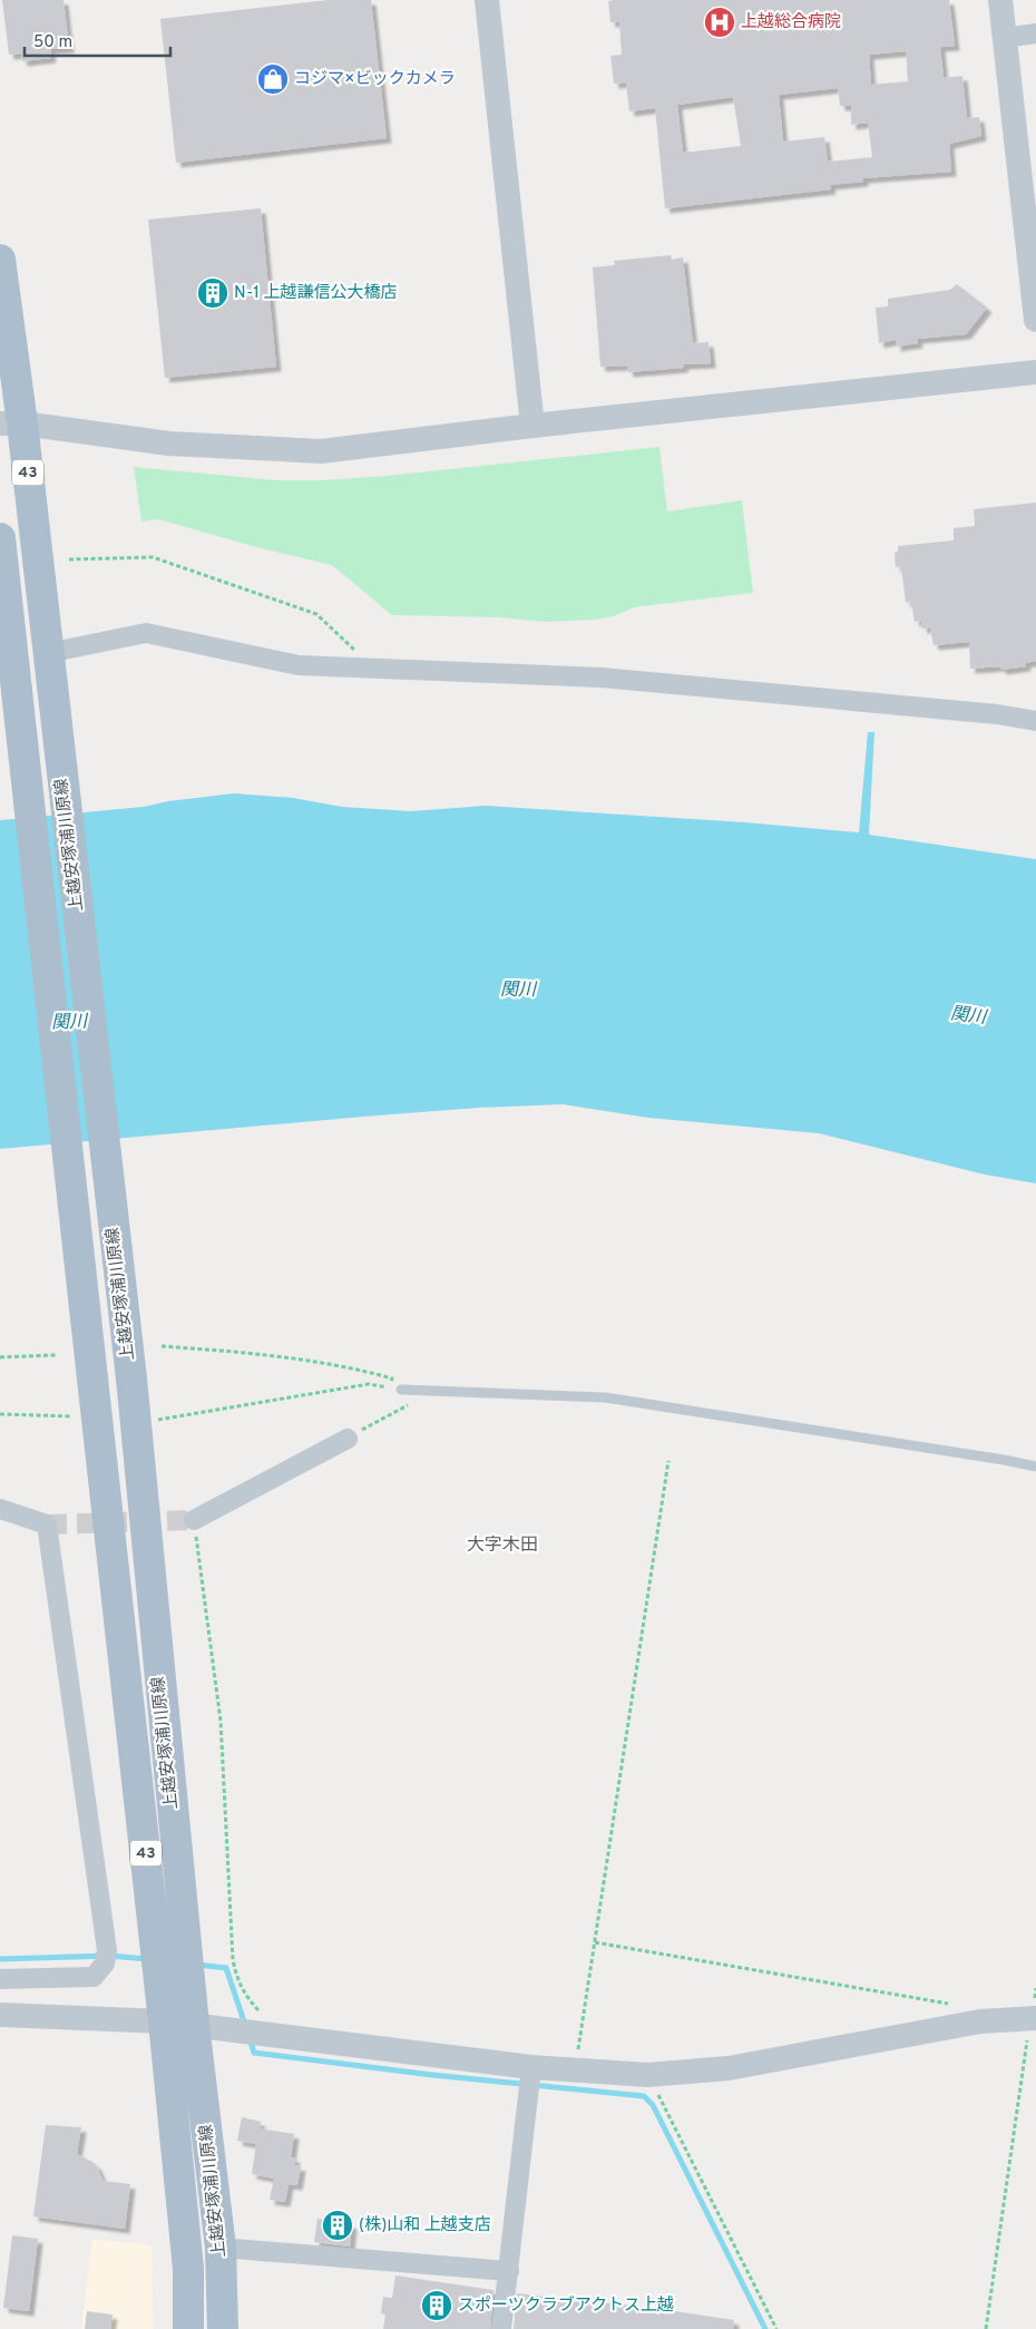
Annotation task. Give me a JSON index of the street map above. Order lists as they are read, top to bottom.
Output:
{
  "streets": {
    "main road": ["43", "上越安塚浦川原線"]
  },
  "districts": ["大字木田"],
  "water": ["関川"],
  "places": {
    "hospital": ["上越総合病院"],
    "shop": ["コジマ×ビックカメラ"],
    "building": ["N-1 上越謙信公大橋店", "(株)山和 上越支店", "スポーツクラブアクトス上越"]
  },
  "scale_bar": "50 m"
}
